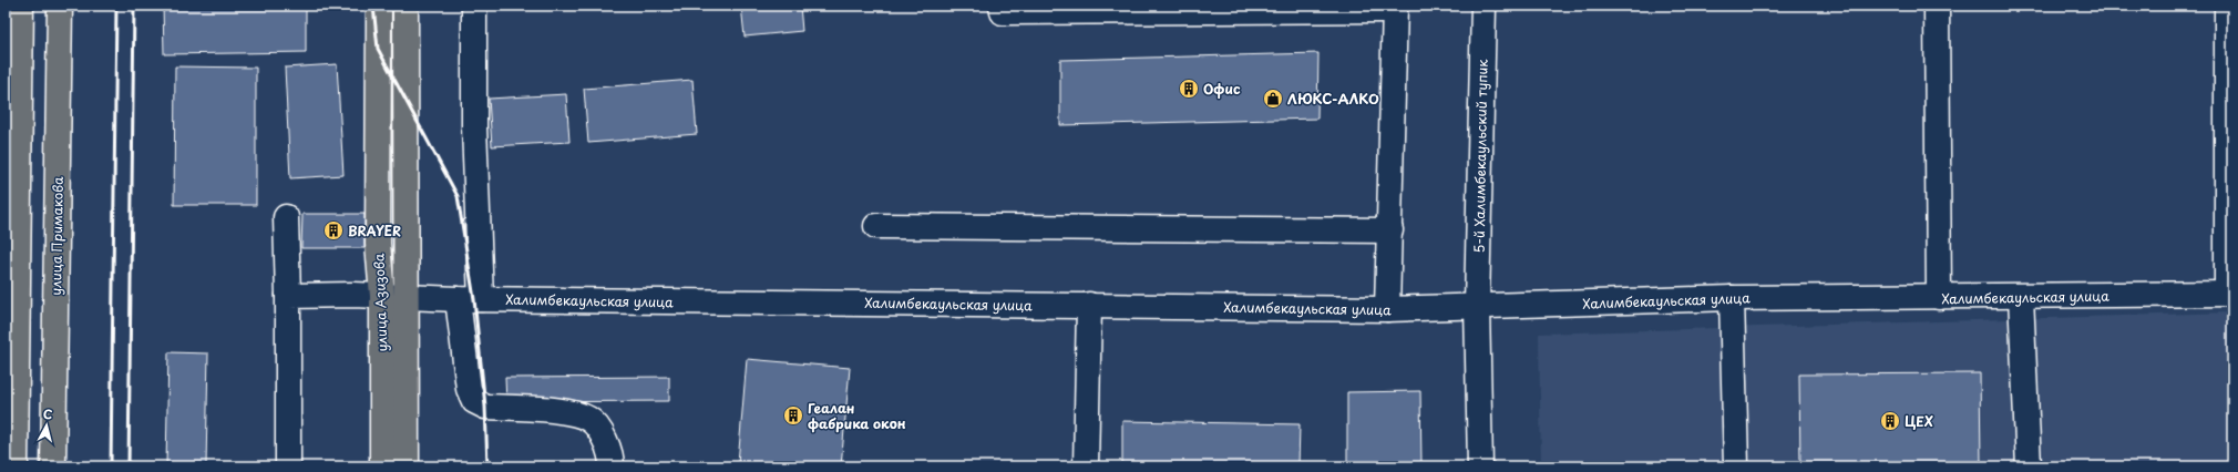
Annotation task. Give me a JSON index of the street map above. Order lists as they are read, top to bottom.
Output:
{
  "streets": {
    "main road": ["улица Примакова", "улица Азизова"],
    "street": ["5-й Халимбекаульский тупик", "Халимбекаульская улица"]
  },
  "crossings": [
    ["5-й Халимбекаульский тупик", "Халимбекаульская улица"],
    ["Халимбекаульская улица", "улица Азизова"]
  ],
  "places": {
    "building": [
      "Офис",
      "BRAYER",
      "Геалан фабрика окон",
      "ЦЕХ"
    ],
    "shop": ["ЛЮКС-АЛКО"]
  },
  "north": "top"
}
